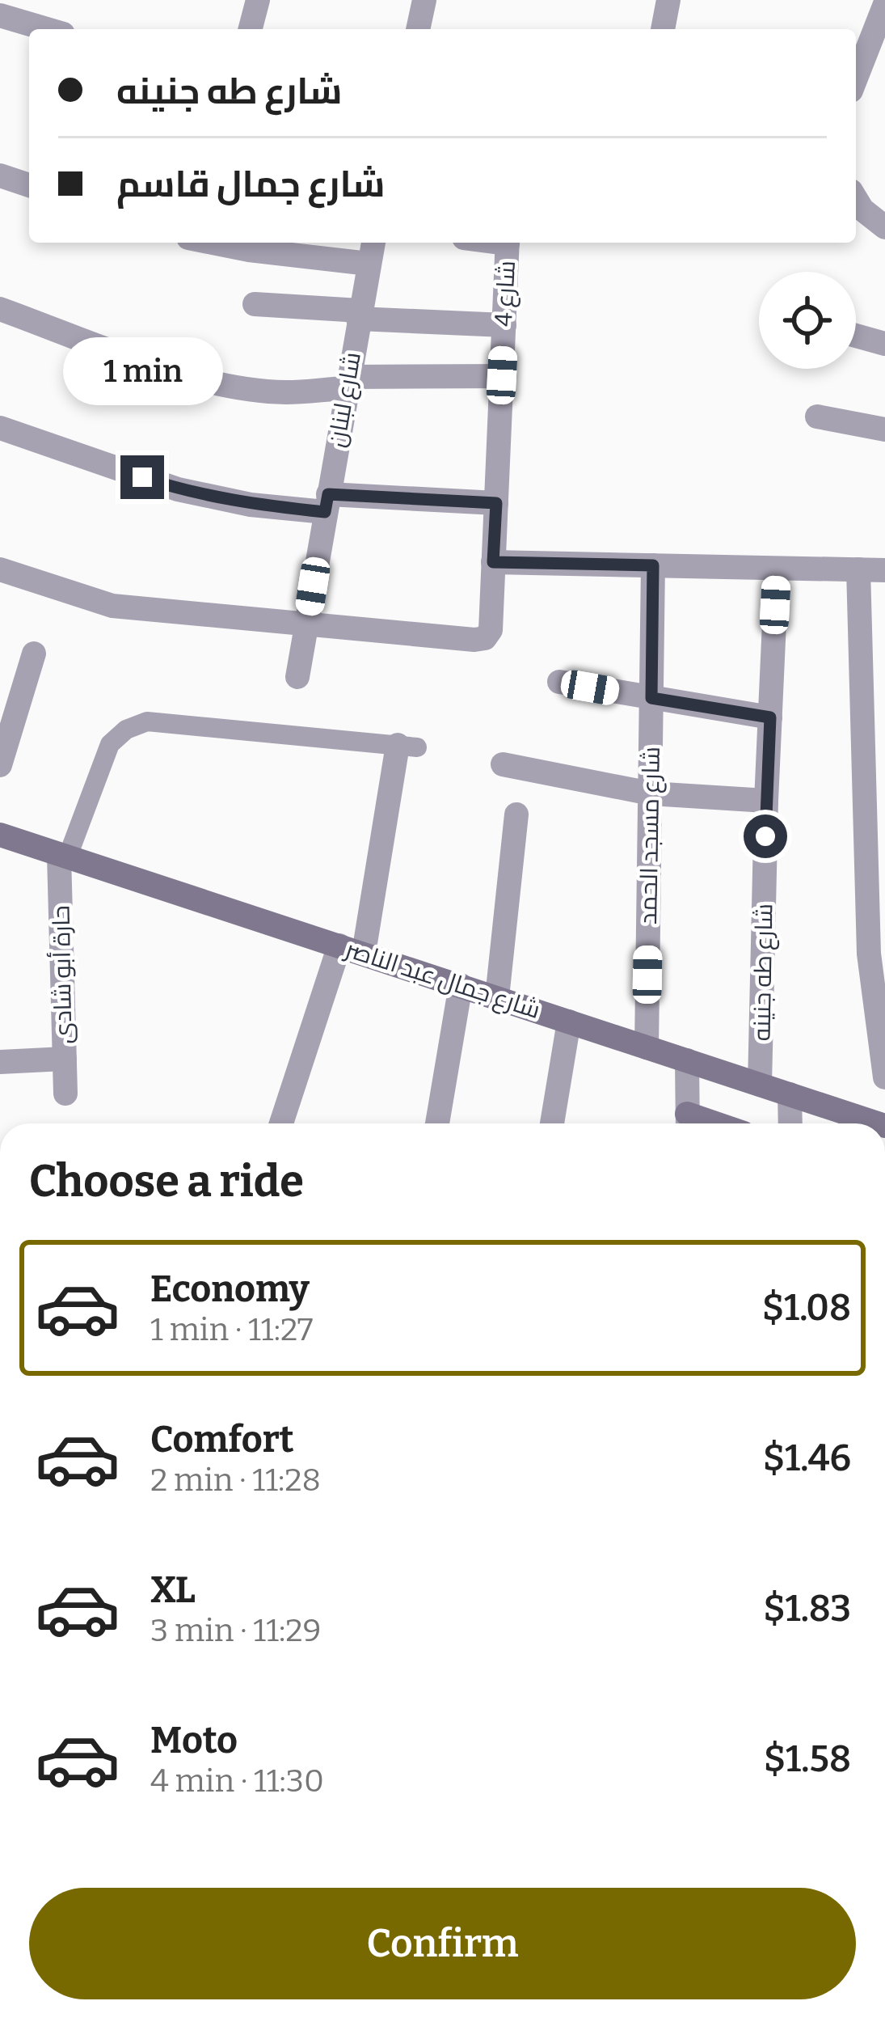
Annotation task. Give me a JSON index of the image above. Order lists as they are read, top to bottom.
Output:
{
  "streets": {
    "street": [
      "شارع 4",
      "شارع لبنان",
      "شارع مسجد الحمد",
      "شارع طه جنينه",
      "حارة أبو شادى",
      "شارع جمال عبد الناصر"
    ]
  },
  "crossings": [
    ["شارع 4", "شارع لبنان"],
    ["شارع مسجد الحمد", "شارع جمال عبد الناصر"],
    ["شارع طه جنينه", "شارع جمال عبد الناصر"],
    ["حارة أبو شادى", "شارع جمال عبد الناصر"]
  ],
  "page": {
    "banner": ["شارع طه جنينه", "شارع جمال قاسم"],
    "bubble": "1 min",
    "heading": "Choose a ride",
    "list": [
      {
        "name": "Economy",
        "note": "1 min · 11:27",
        "value": "$1.08"
      },
      {
        "name": "Comfort",
        "note": "2 min · 11:28",
        "value": "$1.46"
      },
      {
        "name": "XL",
        "note": "3 min · 11:29",
        "value": "$1.83"
      },
      {
        "name": "Moto",
        "note": "4 min · 11:30",
        "value": "$1.58"
      }
    ],
    "buttons": "Confirm"
  }
}
